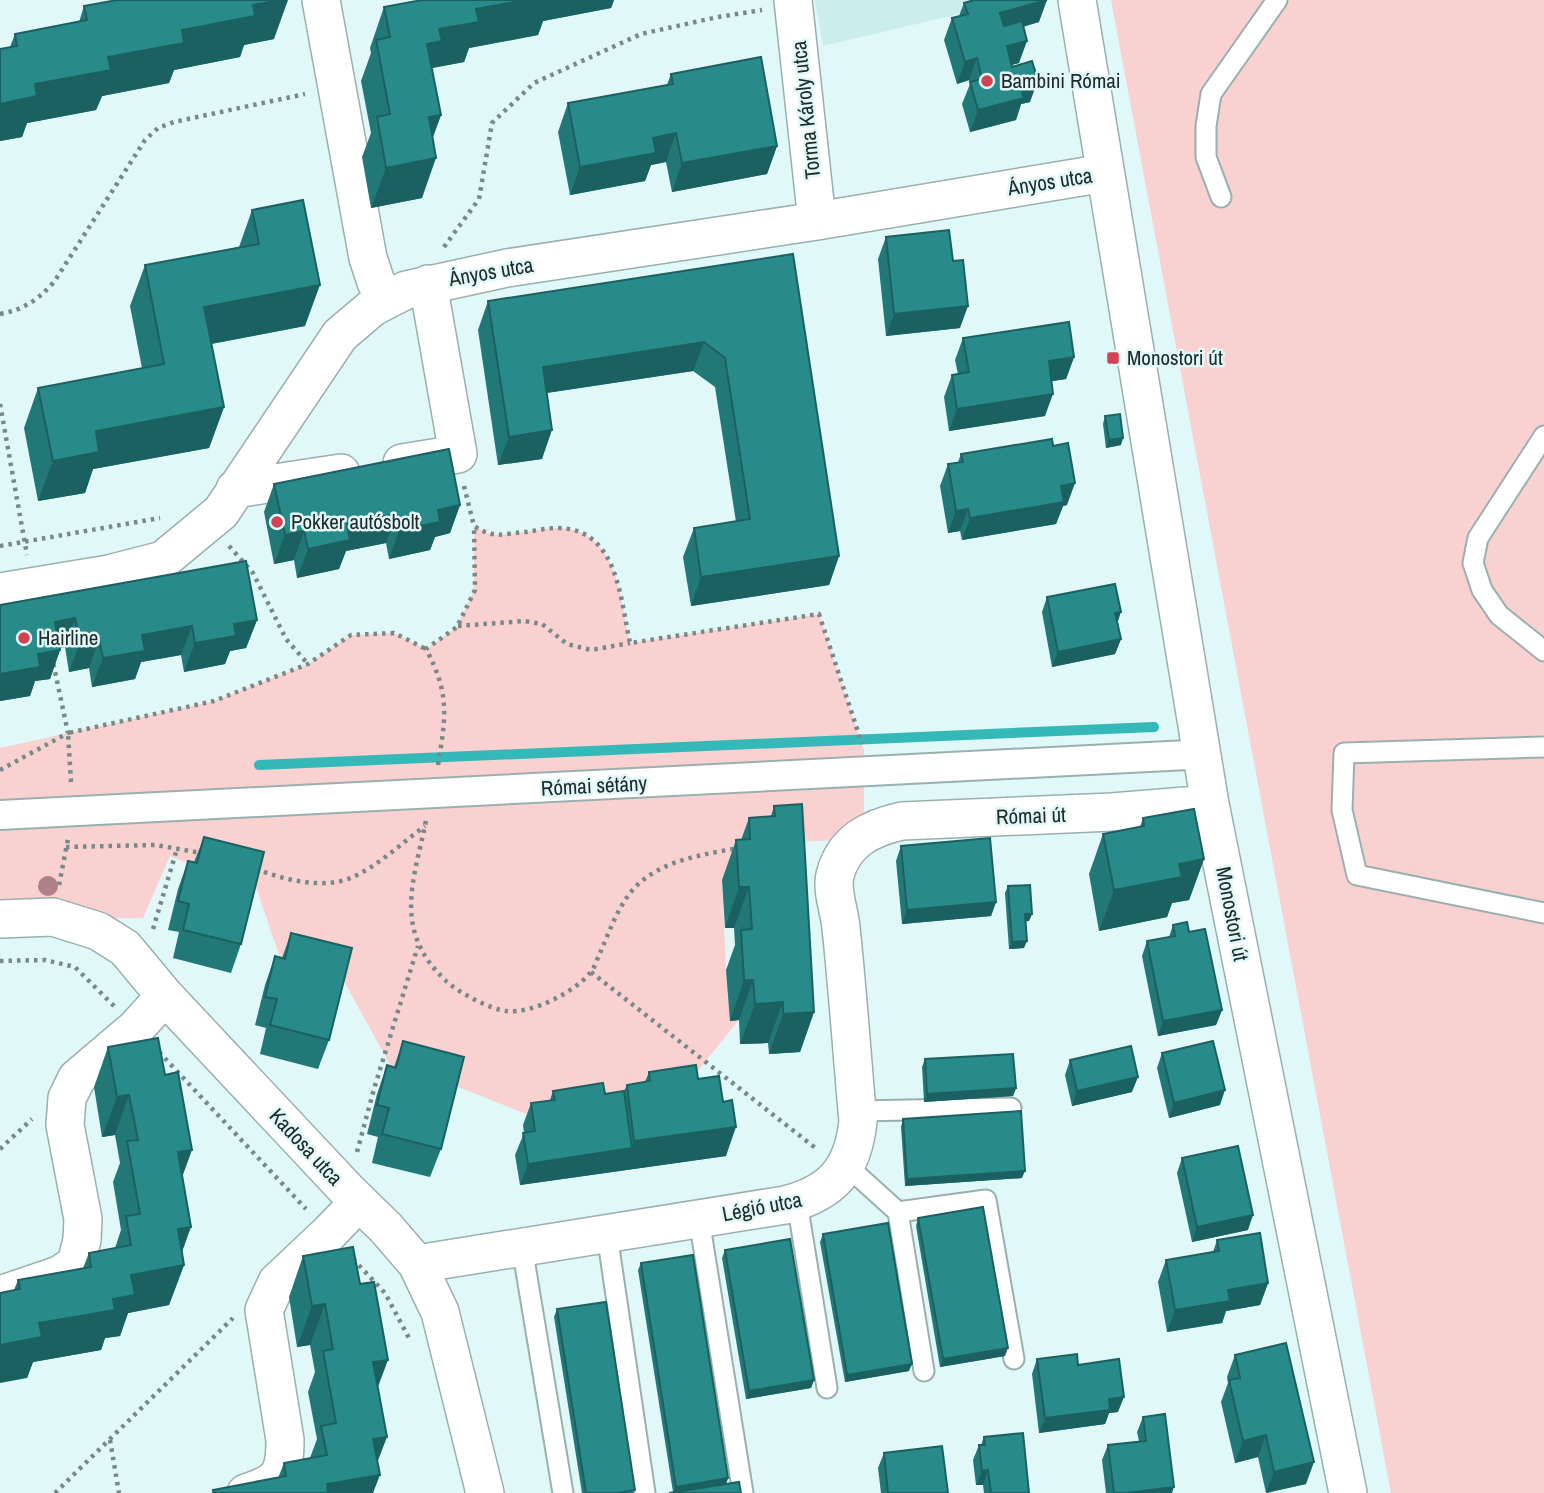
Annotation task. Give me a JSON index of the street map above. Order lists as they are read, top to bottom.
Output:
{
  "streets": {
    "street": [
      "Torma Károly utca",
      "Ányos utca",
      "Római sétány",
      "Római út",
      "Monostori út",
      "Kadosa utca",
      "Légió utca"
    ]
  },
  "crossings": [
    ["Torma Károly utca", "Ányos utca"],
    ["Ányos utca", "Monostori út"],
    ["Római út", "Monostori út"],
    ["Római út", "Légió utca"],
    ["Kadosa utca", "Légió utca"]
  ],
  "places": {
    "other": ["Bambini Római", "Pokker autósbolt", "Hairline"],
    "transit": ["Monostori út"]
  }
}
